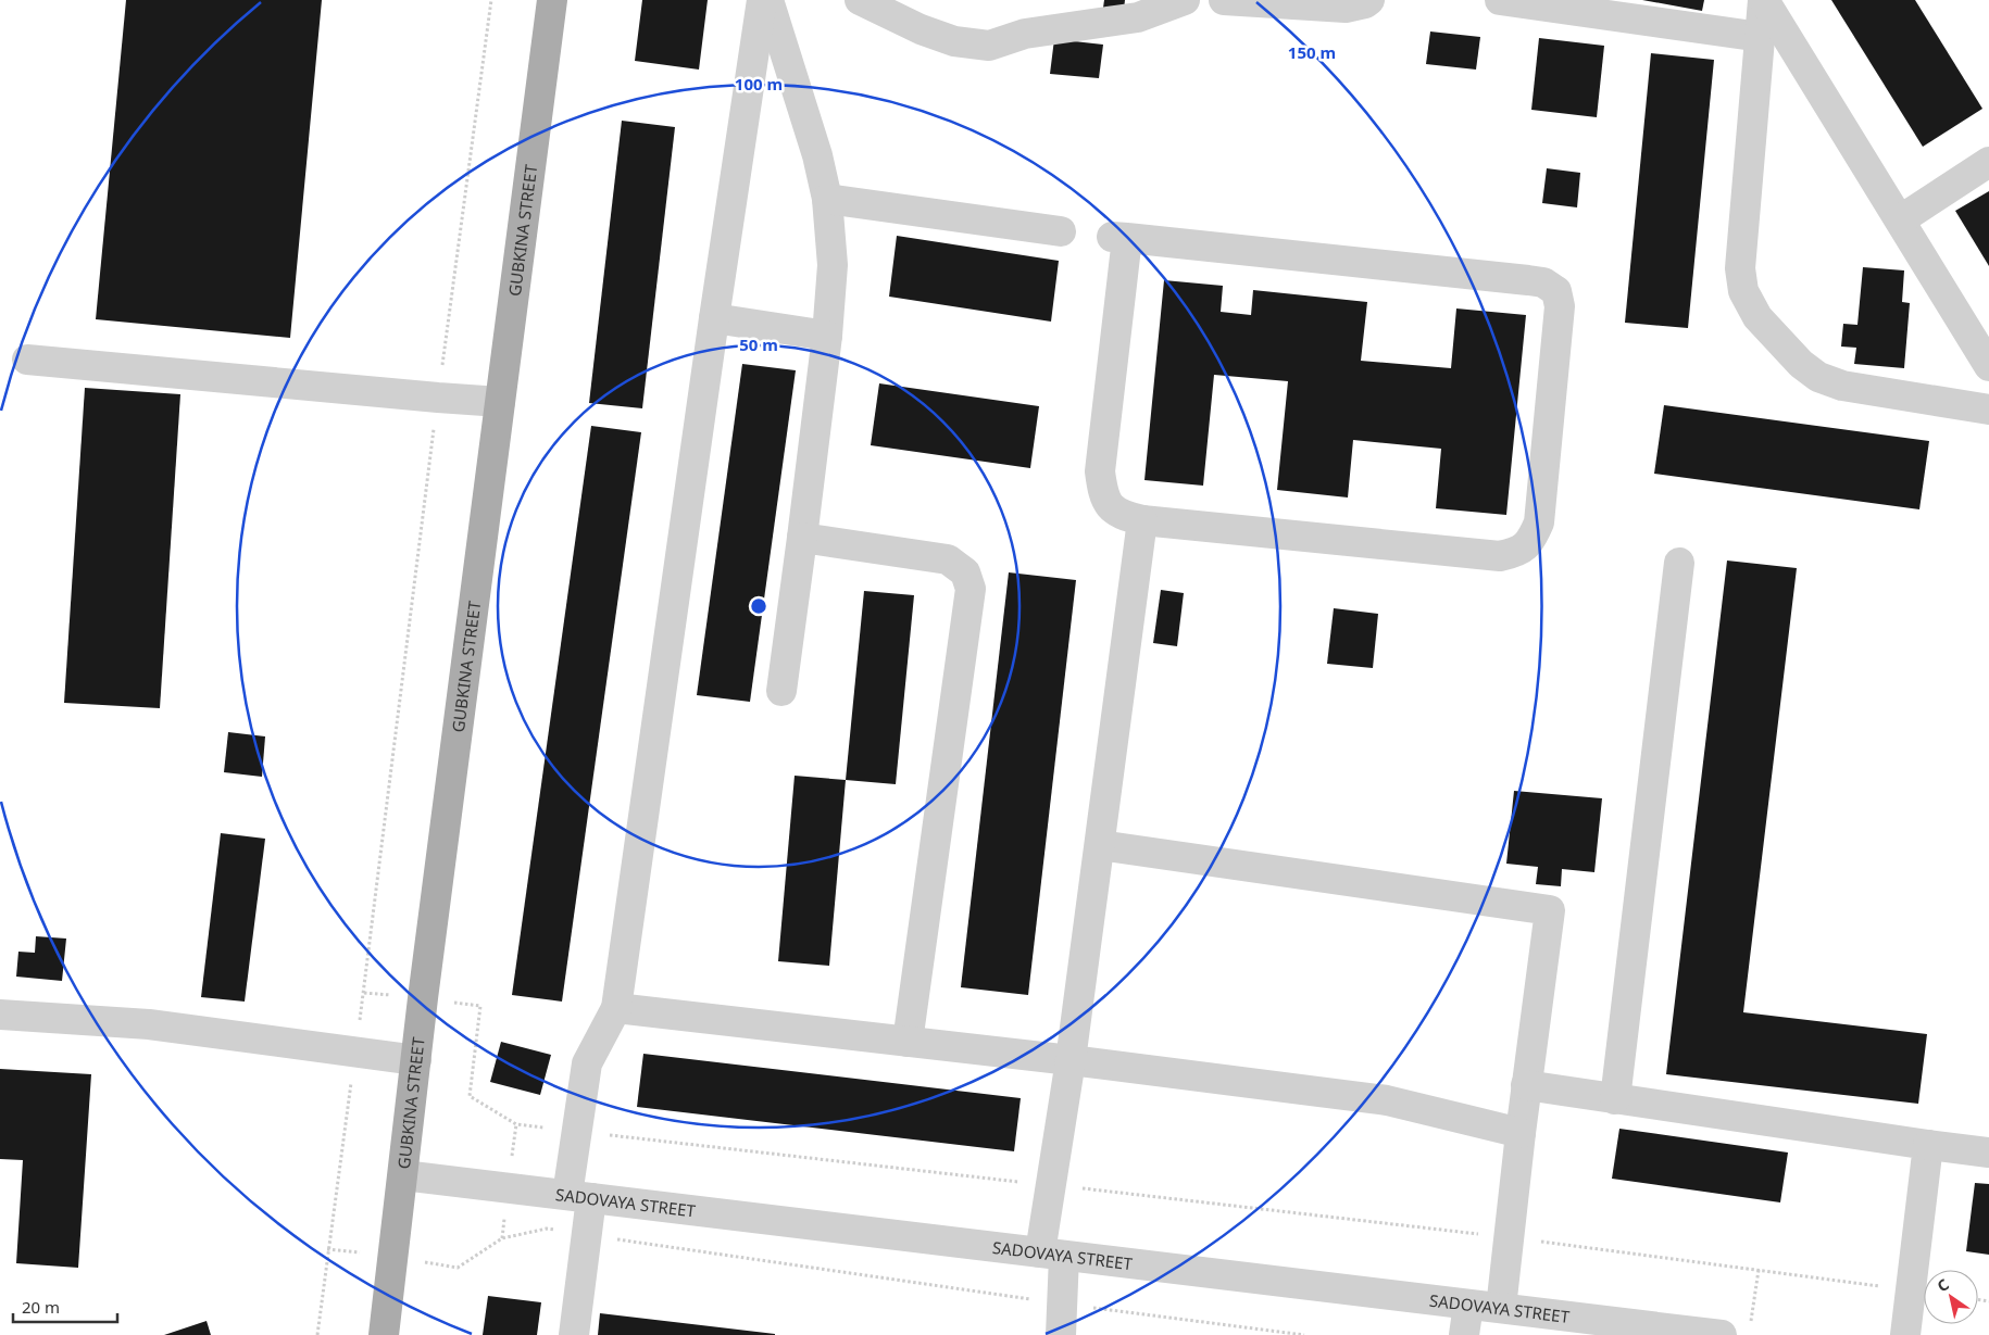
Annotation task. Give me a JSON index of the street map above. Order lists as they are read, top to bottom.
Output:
{
  "streets": {
    "main road": ["GUBKINA STREET"],
    "street": ["SADOVAYA STREET"]
  },
  "crossings": [
    ["GUBKINA STREET", "SADOVAYA STREET"]
  ],
  "scale_bar": "20 m",
  "north": "top left",
  "rings": ["150 m", "100 m", "50 m"]
}
